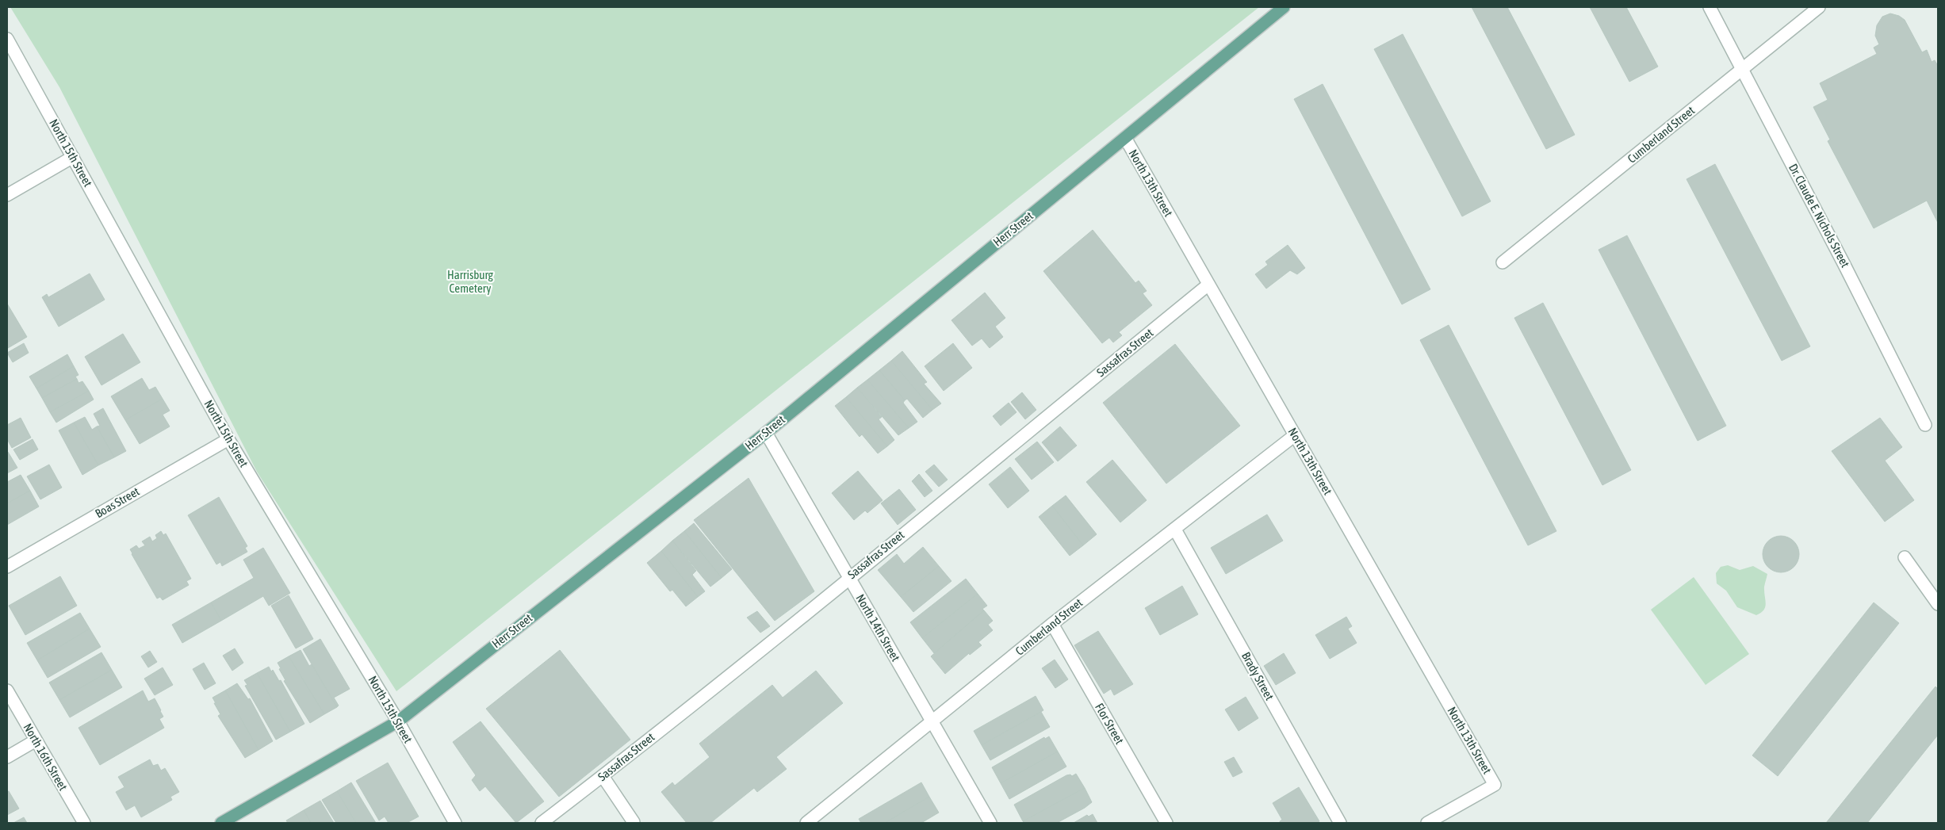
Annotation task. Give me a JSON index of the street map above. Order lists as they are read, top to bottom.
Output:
{
  "streets": {
    "main road": ["Herr Street"],
    "street": [
      "Cumberland Street",
      "North 15th Street",
      "North 13th Street",
      "Dr. Claude E. Nichols Street",
      "Sassafras Street",
      "Boas Street",
      "North 14th Street",
      "Brady Street",
      "Flor Street",
      "North 16th Street"
    ]
  },
  "crossings": [
    ["Cumberland Street", "North 13th Street"],
    ["Cumberland Street", "Dr. Claude E. Nichols Street"],
    ["Cumberland Street", "North 14th Street"],
    ["Cumberland Street", "Brady Street"],
    ["Cumberland Street", "Flor Street"],
    ["North 15th Street", "Herr Street"],
    ["North 15th Street", "Boas Street"],
    ["North 13th Street", "Herr Street"],
    ["North 13th Street", "Sassafras Street"],
    ["Herr Street", "North 14th Street"],
    ["Sassafras Street", "North 14th Street"]
  ],
  "parks": ["Harrisburg Cemetery"]
}
